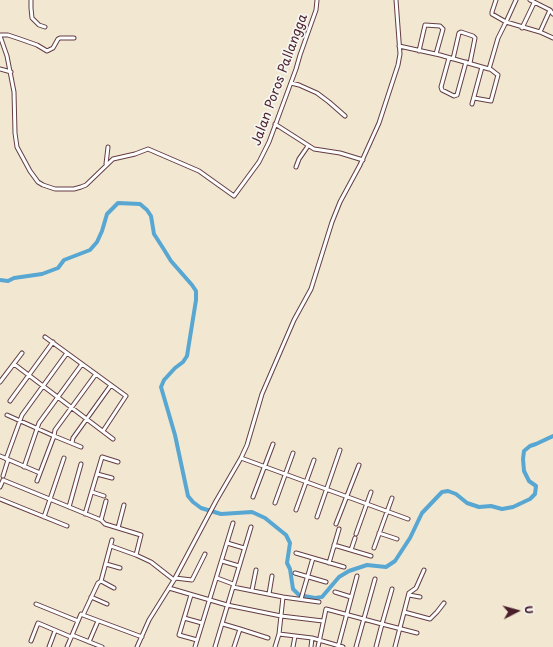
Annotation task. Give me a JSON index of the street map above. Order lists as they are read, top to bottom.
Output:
{
  "streets": {
    "street": ["Jalan Poros Pallangga"]
  },
  "north": "right"
}
